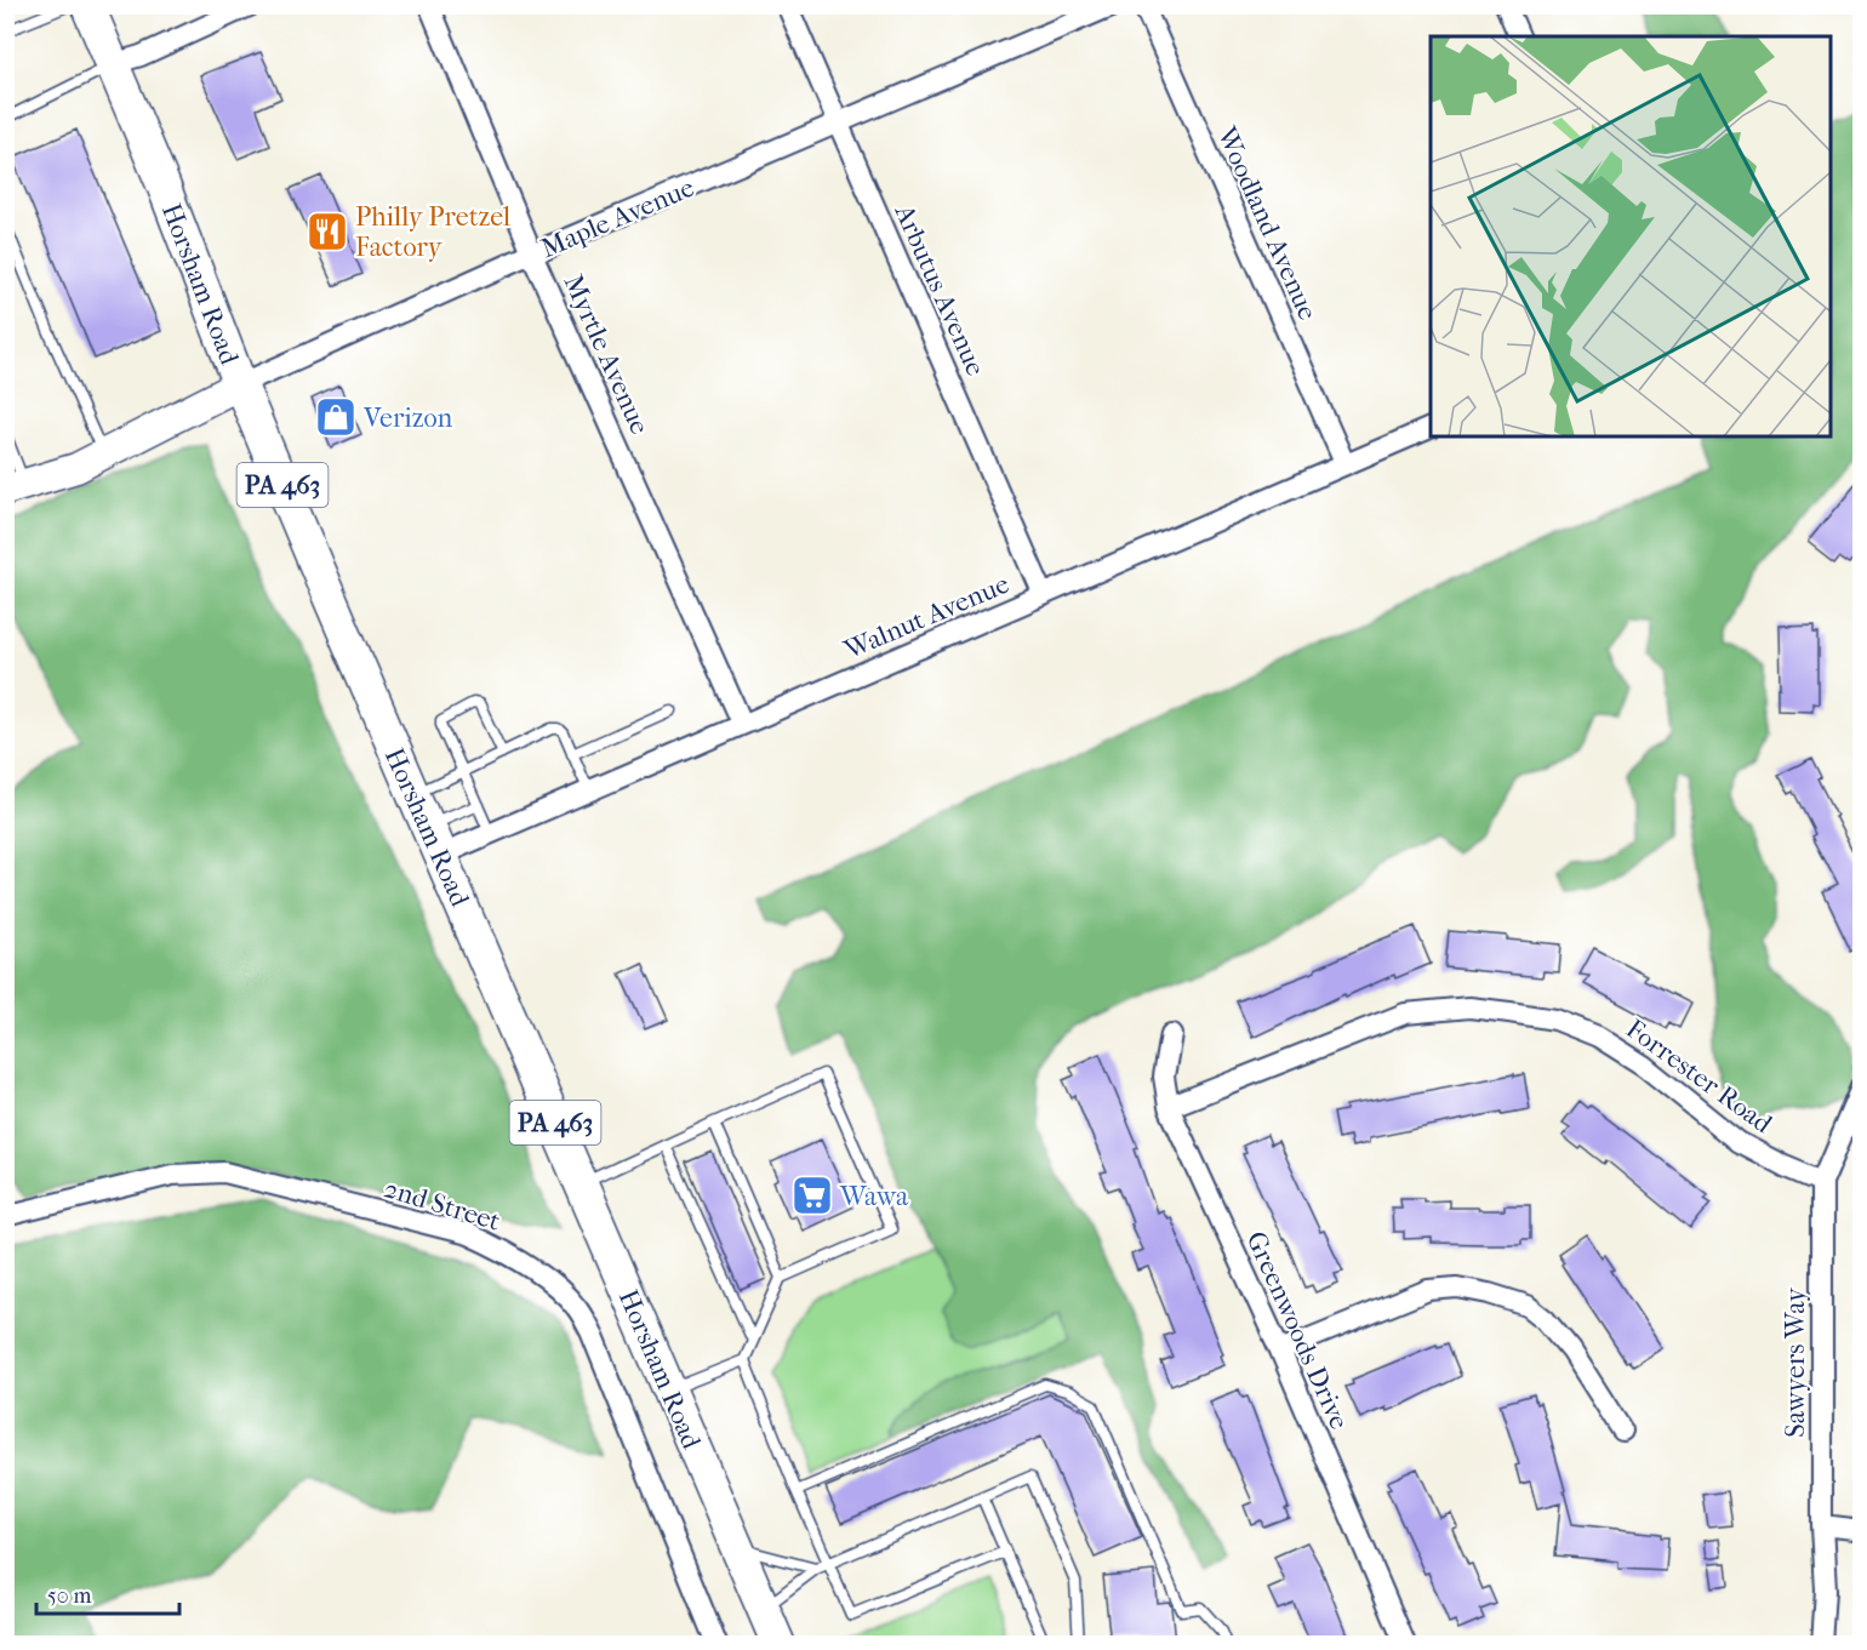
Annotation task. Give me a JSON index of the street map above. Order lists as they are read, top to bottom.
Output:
{
  "streets": {
    "main road": ["Horsham Road", "PA 463"],
    "street": [
      "Maple Avenue",
      "Woodland Avenue",
      "Arbutus Avenue",
      "Myrtle Avenue",
      "Walnut Avenue",
      "Forrester Road",
      "2nd Street",
      "Greenwoods Drive",
      "Sawyers Way"
    ]
  },
  "crossings": [
    ["Maple Avenue", "Horsham Road"],
    ["Maple Avenue", "Arbutus Avenue"],
    ["Maple Avenue", "Myrtle Avenue"],
    ["Woodland Avenue", "Walnut Avenue"],
    ["Horsham Road", "Walnut Avenue"],
    ["Arbutus Avenue", "Walnut Avenue"],
    ["Myrtle Avenue", "Walnut Avenue"],
    ["Forrester Road", "Greenwoods Drive"],
    ["Forrester Road", "Sawyers Way"]
  ],
  "places": {
    "restaurant": ["Philly Pretzel Factory"],
    "shop": ["Verizon"],
    "supermarket": ["Wawa"]
  },
  "scale_bar": "50 m"
}
